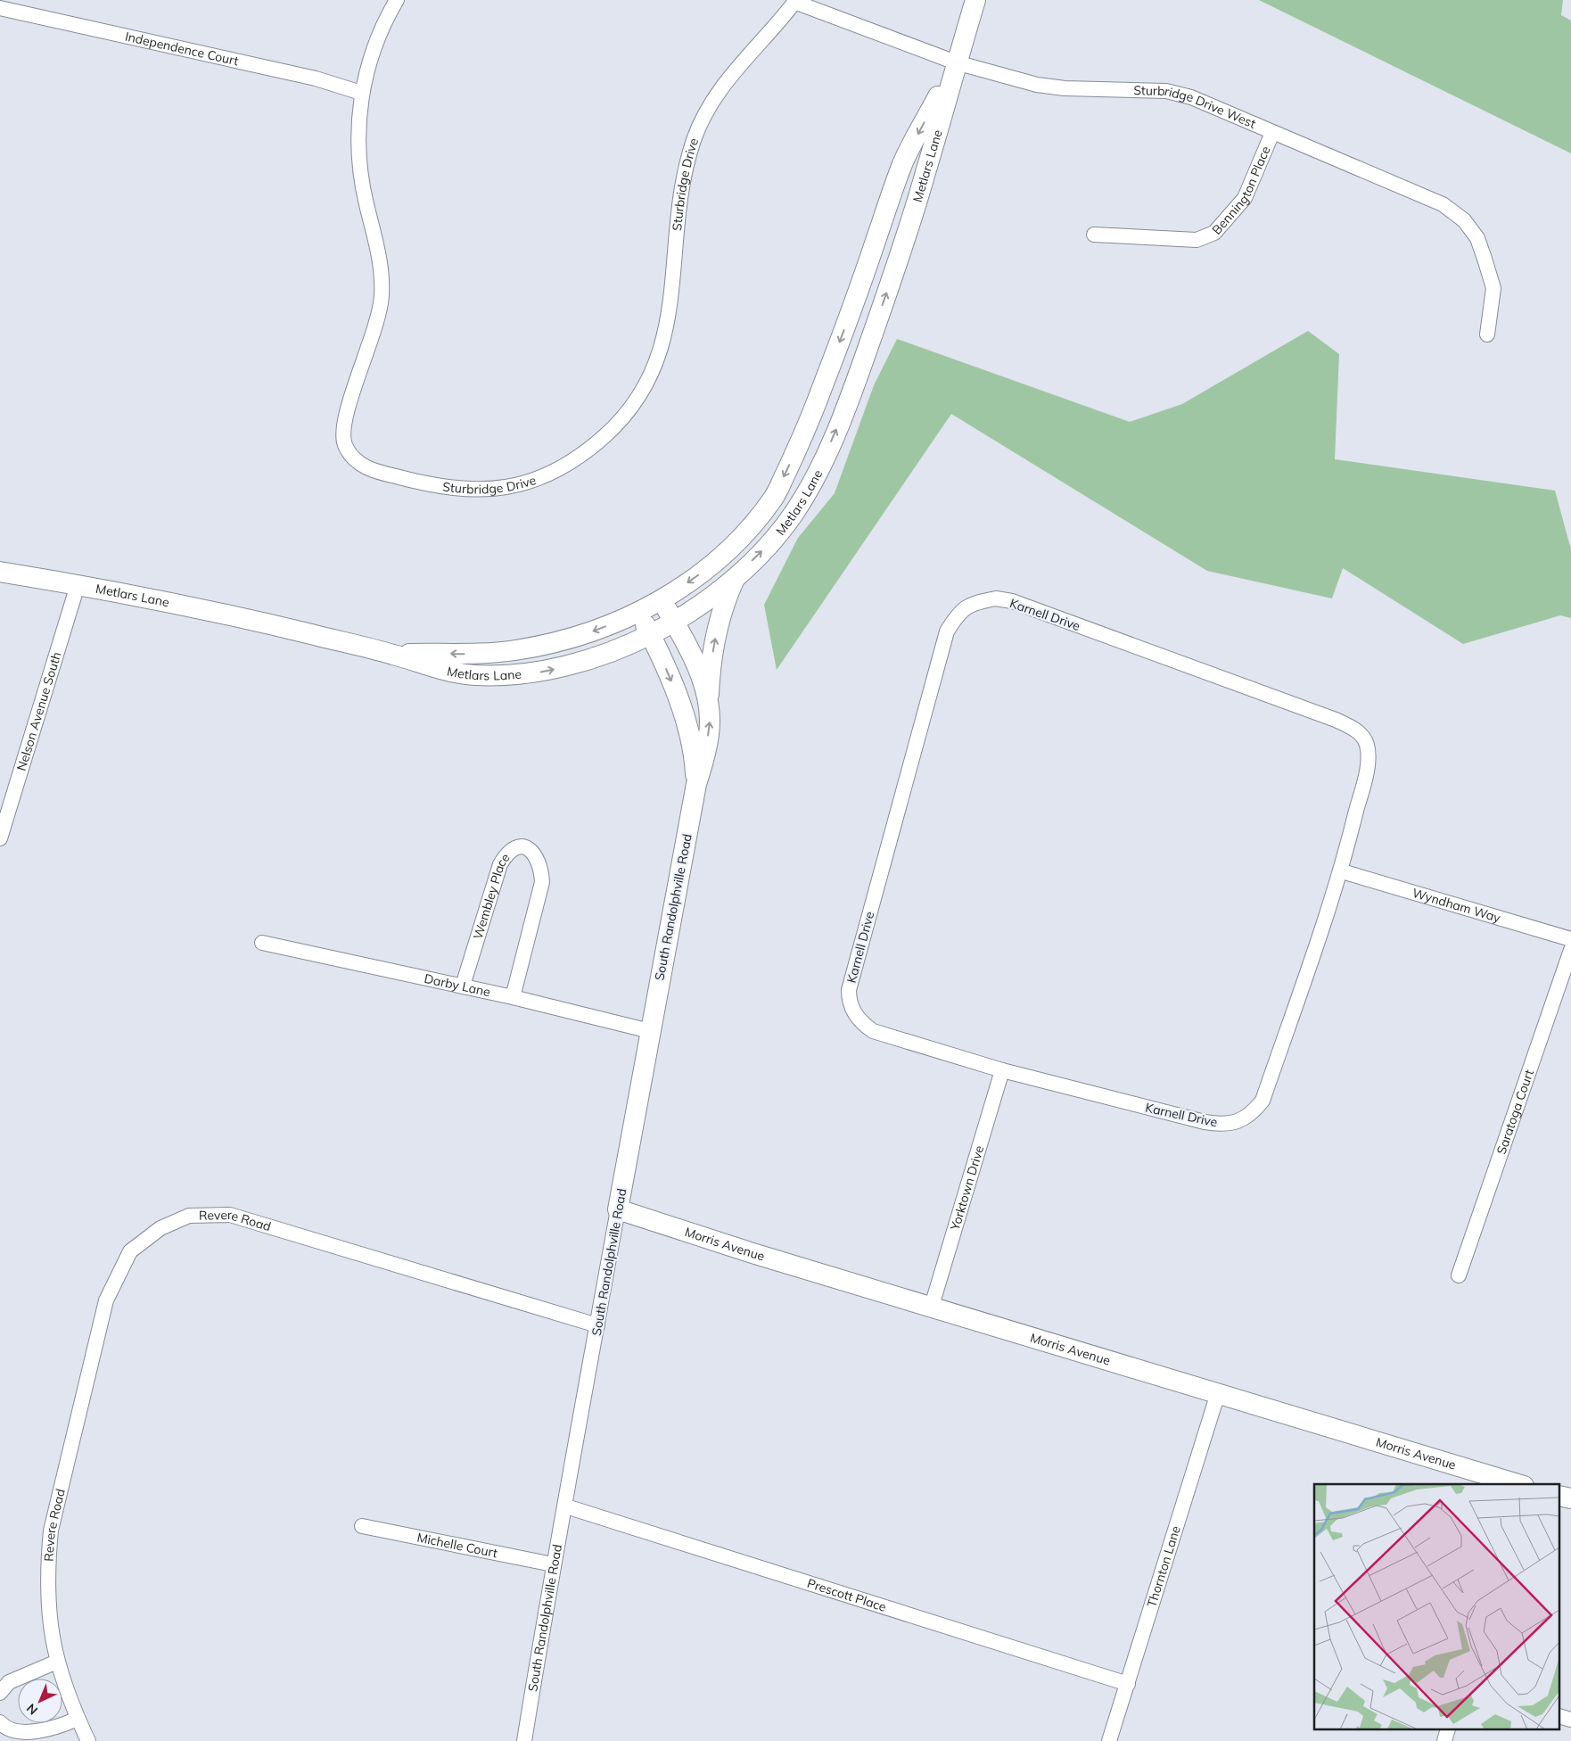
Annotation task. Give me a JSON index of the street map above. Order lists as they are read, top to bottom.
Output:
{
  "streets": {
    "main road": ["Metlars Lane", "South Randolphville Road", "Morris Avenue"],
    "street": [
      "Independence Court",
      "Sturbridge Drive West",
      "Sturbridge Drive",
      "Bennington Place",
      "Karnell Drive",
      "Nelson Avenue South",
      "Wembley Place",
      "Wyndham Way",
      "Darby Lane",
      "Saratoga Court",
      "Yorktown Drive",
      "Revere Road",
      "Michelle Court",
      "Thornton Lane",
      "Prescott Place"
    ]
  },
  "crossings": [
    ["Independence Court", "Sturbridge Drive"],
    ["Sturbridge Drive West", "Metlars Lane"],
    ["Sturbridge Drive West", "Sturbridge Drive"],
    ["Sturbridge Drive West", "Bennington Place"],
    ["Metlars Lane", "Nelson Avenue South"],
    ["Metlars Lane", "South Randolphville Road"],
    ["Karnell Drive", "Wyndham Way"],
    ["Karnell Drive", "Yorktown Drive"],
    ["Wembley Place", "Darby Lane"],
    ["South Randolphville Road", "Darby Lane"],
    ["South Randolphville Road", "Revere Road"],
    ["South Randolphville Road", "Morris Avenue"],
    ["South Randolphville Road", "Michelle Court"],
    ["South Randolphville Road", "Prescott Place"],
    ["Yorktown Drive", "Morris Avenue"],
    ["Morris Avenue", "Thornton Lane"],
    ["Thornton Lane", "Prescott Place"]
  ],
  "north": "bottom left"
}
